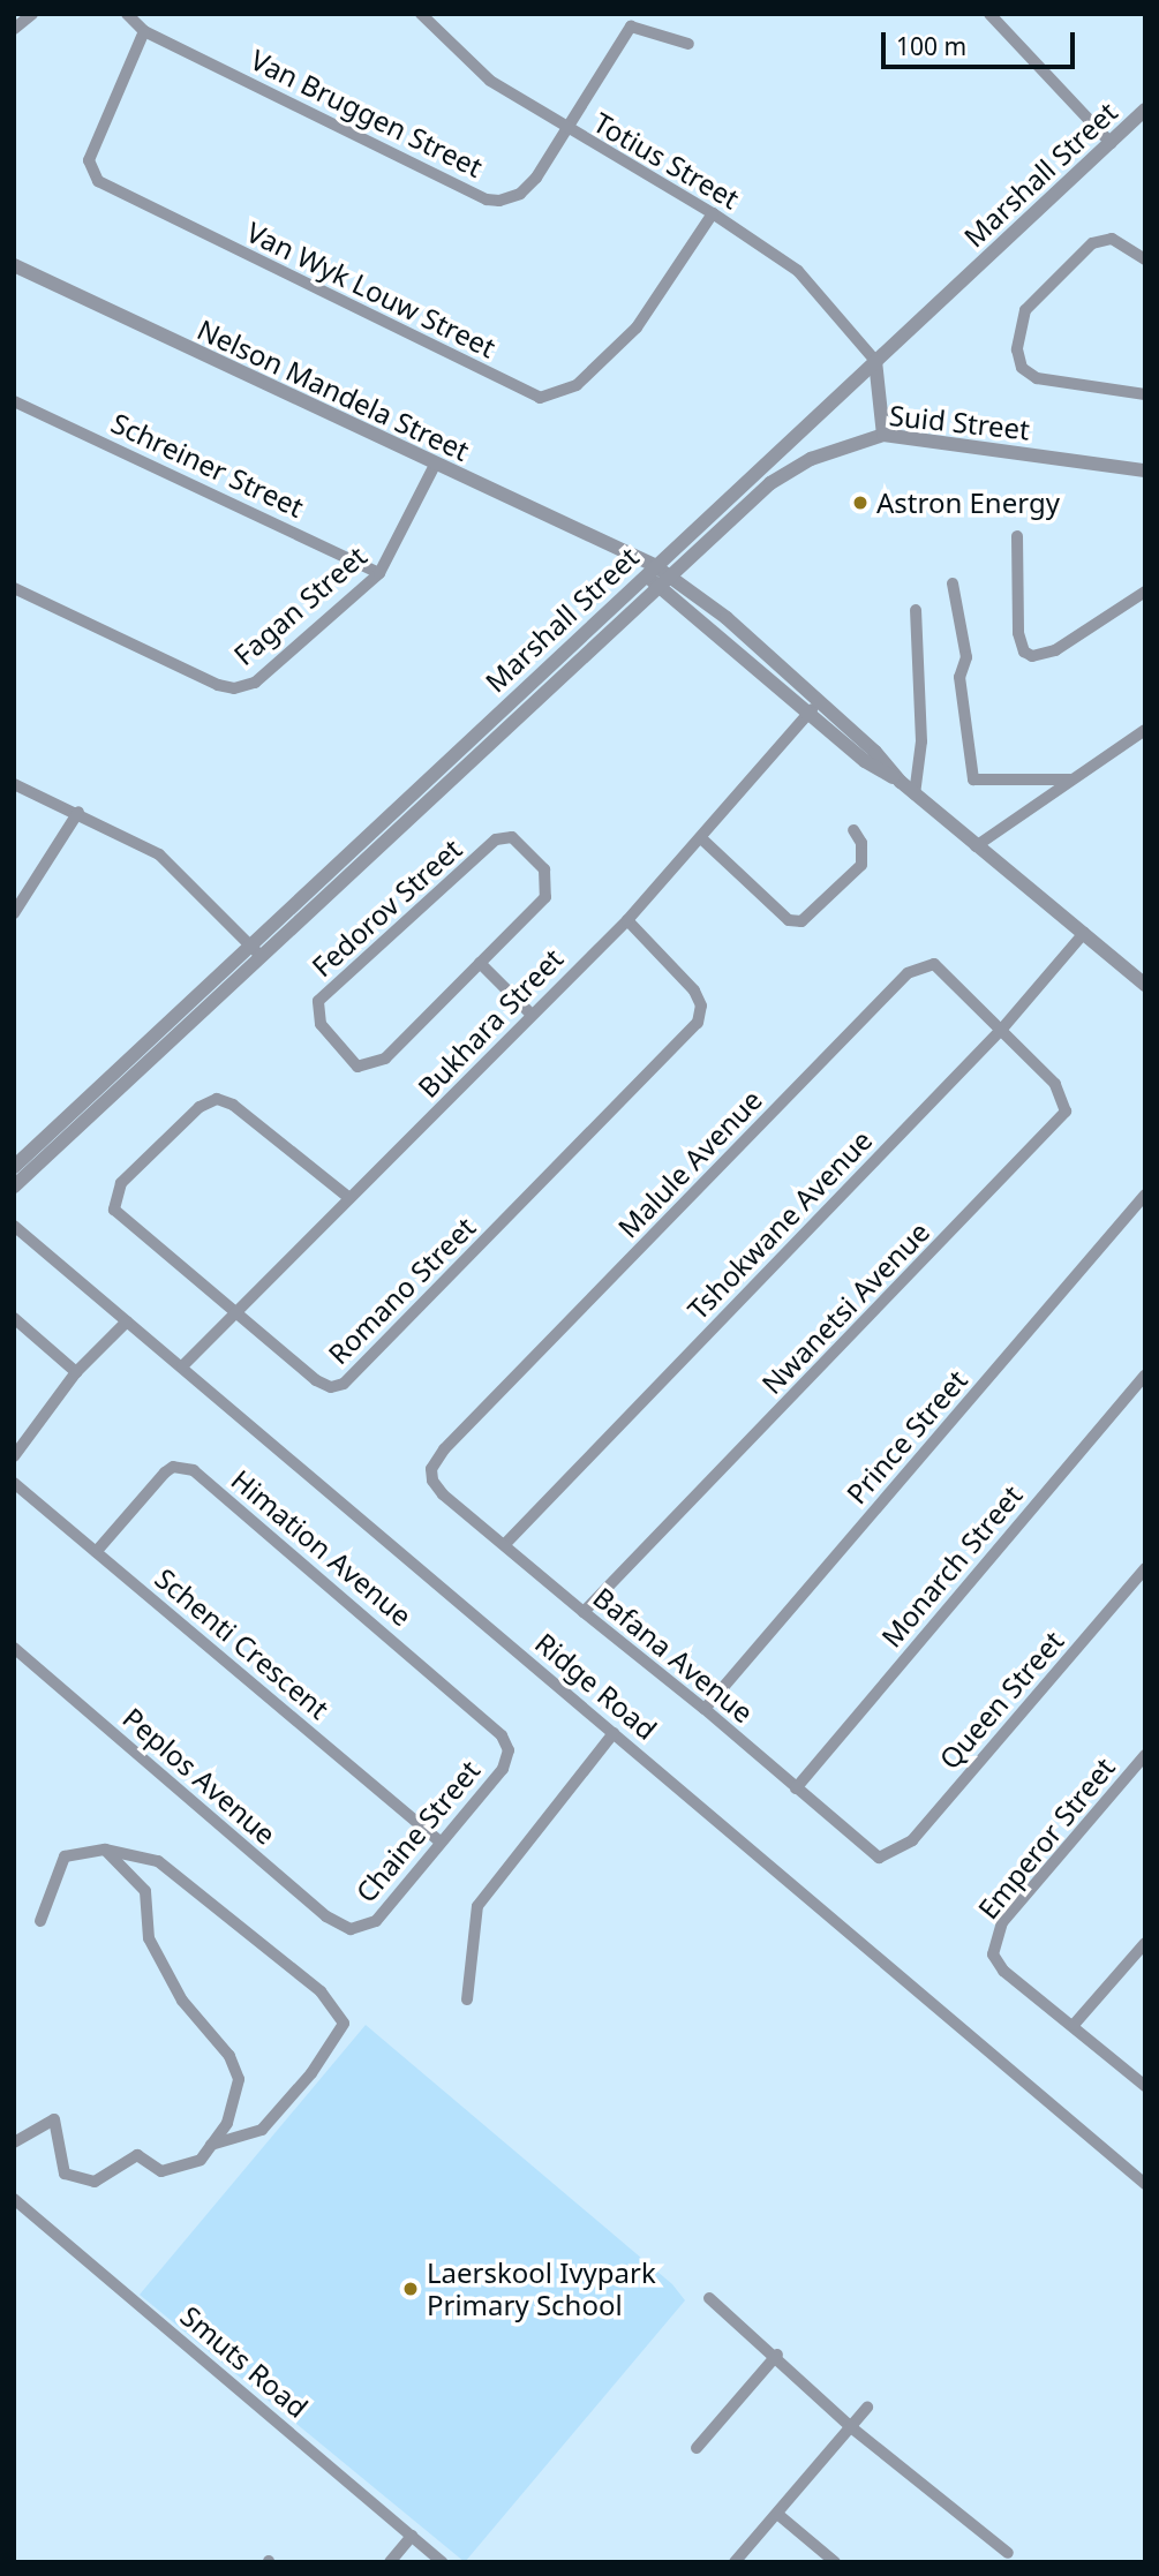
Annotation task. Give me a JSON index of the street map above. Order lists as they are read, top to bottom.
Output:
{
  "streets": {
    "street": [
      "Van Bruggen Street",
      "Totius Street",
      "Marshall Street",
      "Van Wyk Louw Street",
      "Nelson Mandela Street",
      "Suid Street",
      "Schreiner Street",
      "Fagan Street",
      "Fedorov Street",
      "Bukhara Street",
      "Malule Avenue",
      "Tshokwane Avenue",
      "Romano Street",
      "Nwanetsi Avenue",
      "Prince Street",
      "Himation Avenue",
      "Monarch Street",
      "Schenti Crescent",
      "Bafana Avenue",
      "Ridge Road",
      "Queen Street",
      "Peplos Avenue",
      "Chaine Street",
      "Emperor Street",
      "Smuts Road"
    ]
  },
  "crossings": [
    ["Van Bruggen Street", "Totius Street"],
    ["Van Bruggen Street", "Van Wyk Louw Street"],
    ["Totius Street", "Marshall Street"],
    ["Totius Street", "Van Wyk Louw Street"],
    ["Marshall Street", "Nelson Mandela Street"],
    ["Marshall Street", "Suid Street"],
    ["Nelson Mandela Street", "Suid Street"],
    ["Nelson Mandela Street", "Fagan Street"],
    ["Nelson Mandela Street", "Bukhara Street"],
    ["Nelson Mandela Street", "Tshokwane Avenue"],
    ["Schreiner Street", "Fagan Street"],
    ["Bukhara Street", "Romano Street"],
    ["Bukhara Street", "Ridge Road"],
    ["Malule Avenue", "Tshokwane Avenue"],
    ["Malule Avenue", "Nwanetsi Avenue"],
    ["Malule Avenue", "Bafana Avenue"],
    ["Tshokwane Avenue", "Nwanetsi Avenue"],
    ["Tshokwane Avenue", "Bafana Avenue"],
    ["Nwanetsi Avenue", "Bafana Avenue"],
    ["Prince Street", "Bafana Avenue"],
    ["Himation Avenue", "Schenti Crescent"],
    ["Himation Avenue", "Chaine Street"],
    ["Monarch Street", "Bafana Avenue"],
    ["Schenti Crescent", "Chaine Street"],
    ["Bafana Avenue", "Queen Street"],
    ["Peplos Avenue", "Chaine Street"]
  ],
  "places": ["Astron Energy", "Laerskool Ivypark Primary School"],
  "scale_bar": "100 m"
}
